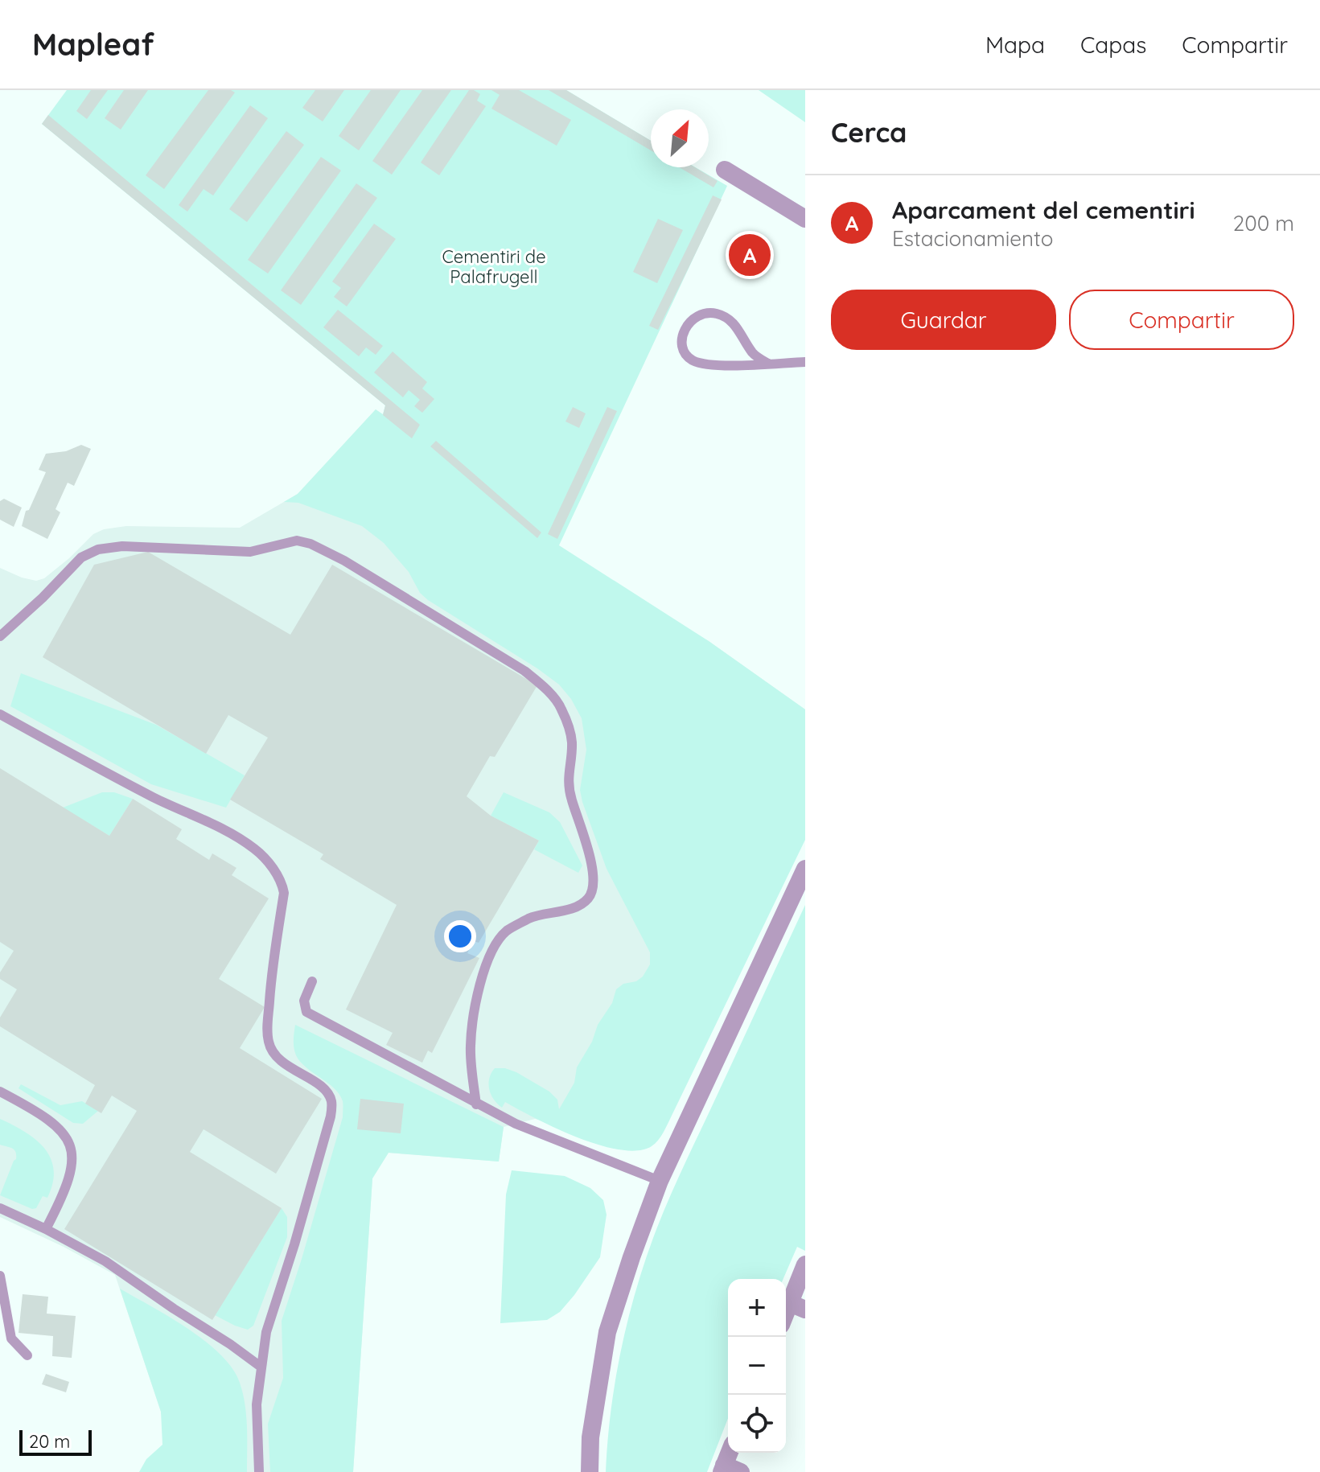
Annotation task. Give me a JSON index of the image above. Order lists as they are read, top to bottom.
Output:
{
  "parks": ["Cementiri de Palafrugell"],
  "scale_bar": "20 m",
  "north": "top right",
  "page": {
    "header": "Mapleaf",
    "nav": ["Mapa", "Capas", "Compartir"],
    "heading": "Cerca",
    "list": [
      {
        "mark": "A",
        "name": "Aparcament del cementiri",
        "note": "Estacionamiento",
        "value": "200 m"
      }
    ],
    "pins": "A",
    "buttons": ["Guardar", "Compartir"],
    "map_buttons": ["+", "−"],
    "scale": "20 m"
  }
}
